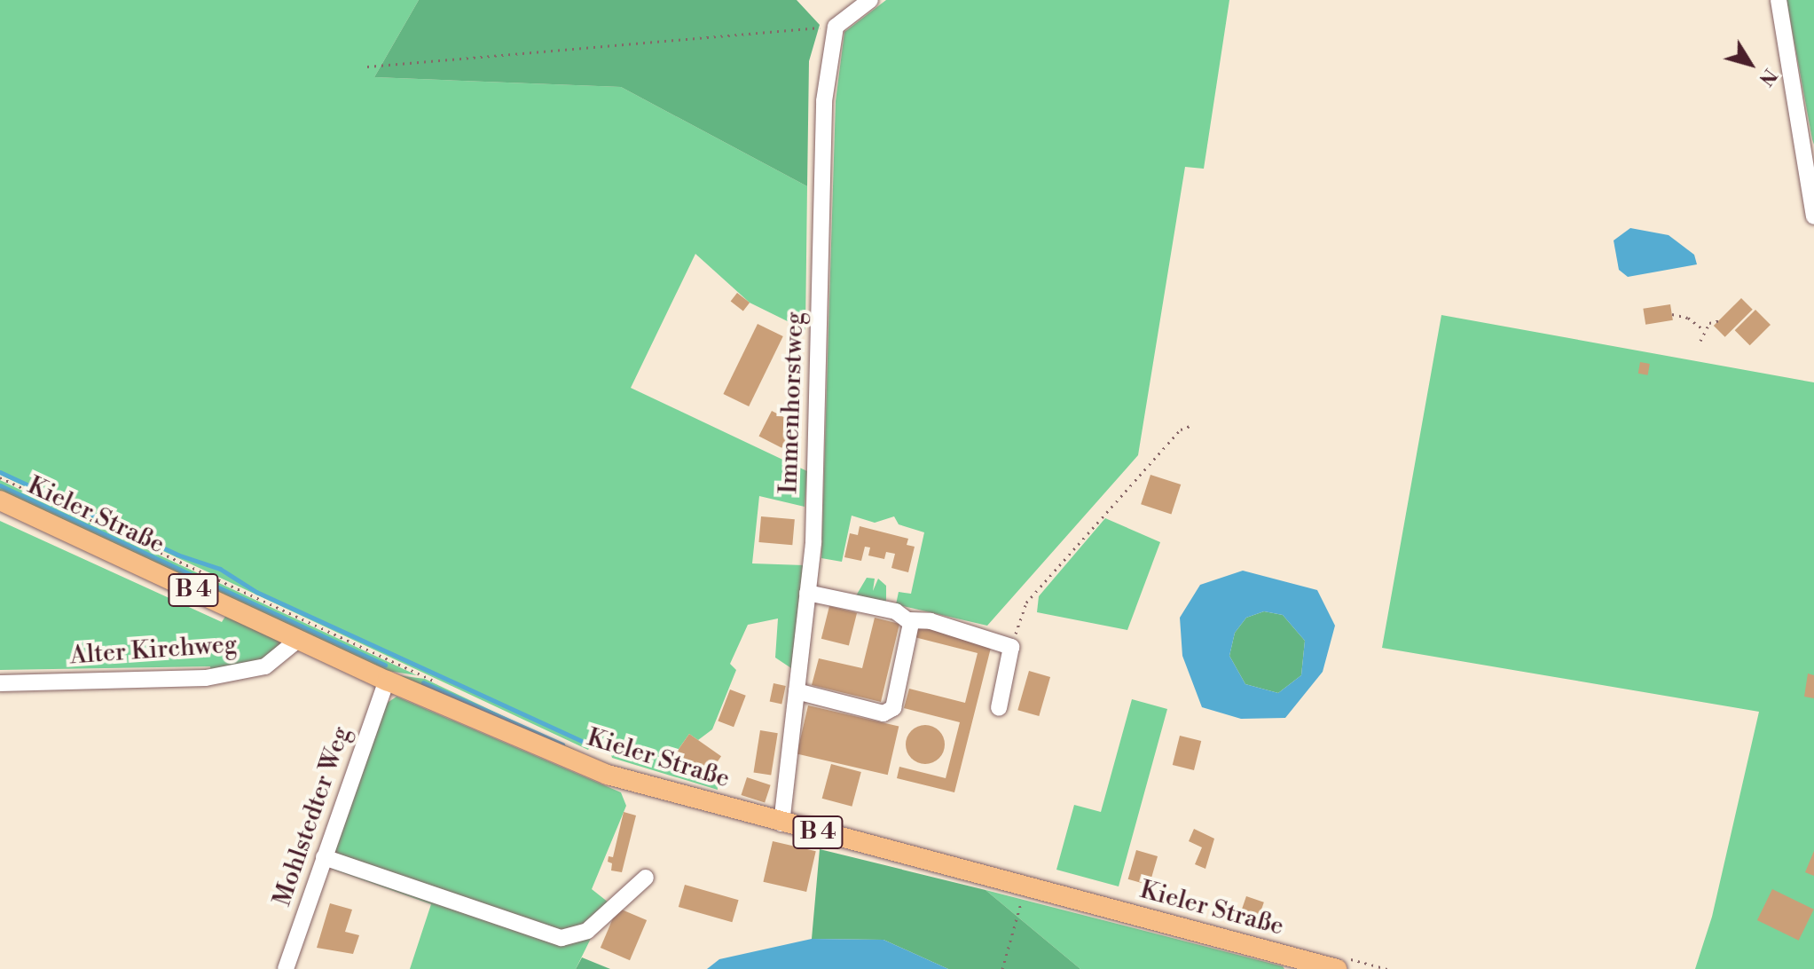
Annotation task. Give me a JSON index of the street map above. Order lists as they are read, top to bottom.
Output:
{
  "streets": {
    "main road": ["Kieler Straße", "B 4"],
    "street": ["Immenhorstweg", "Alter Kirchweg", "Mohlstedter Weg"]
  },
  "crossings": [
    ["Immenhorstweg", "Kieler Straße"],
    ["Kieler Straße", "Alter Kirchweg"],
    ["Kieler Straße", "Mohlstedter Weg"]
  ],
  "north": "bottom right"
}
